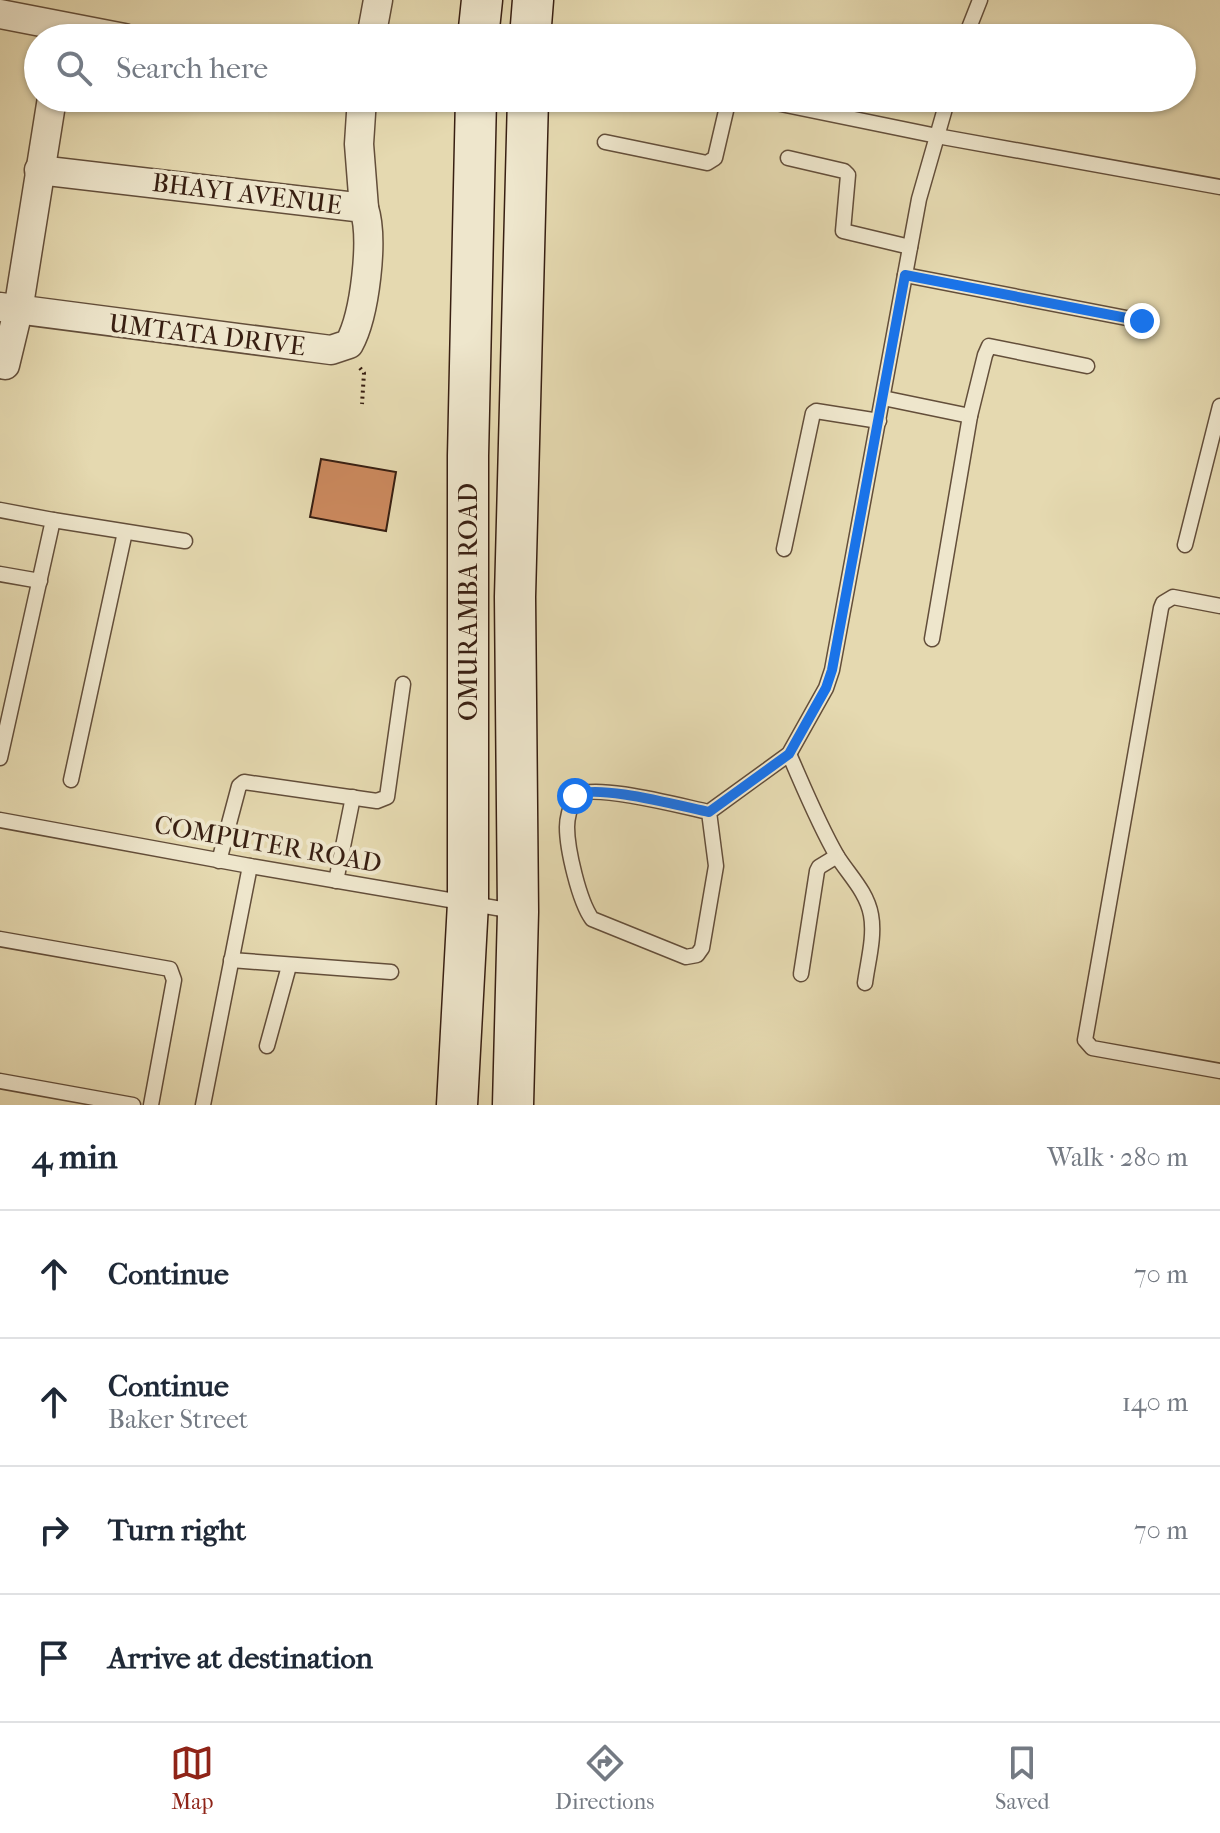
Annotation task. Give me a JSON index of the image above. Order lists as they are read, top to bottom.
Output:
{
  "streets": {
    "main road": ["OMURAMBA ROAD"],
    "street": ["BHAYI AVENUE", "UMTATA DRIVE"],
    "lane": ["COMPUTER ROAD"]
  },
  "crossings": [
    ["BHAYI AVENUE", "UMTATA DRIVE"],
    ["OMURAMBA ROAD", "COMPUTER ROAD"]
  ],
  "page": {
    "search": "Search here",
    "heading": ["4 min", "Walk · 280 m"],
    "list": [
      ["Continue", "70 m"],
      ["Continue", "Baker Street", "140 m"],
      ["Turn right", "70 m"],
      "Arrive at destination"
    ],
    "nav": ["Map", "Directions", "Saved"]
  }
}
